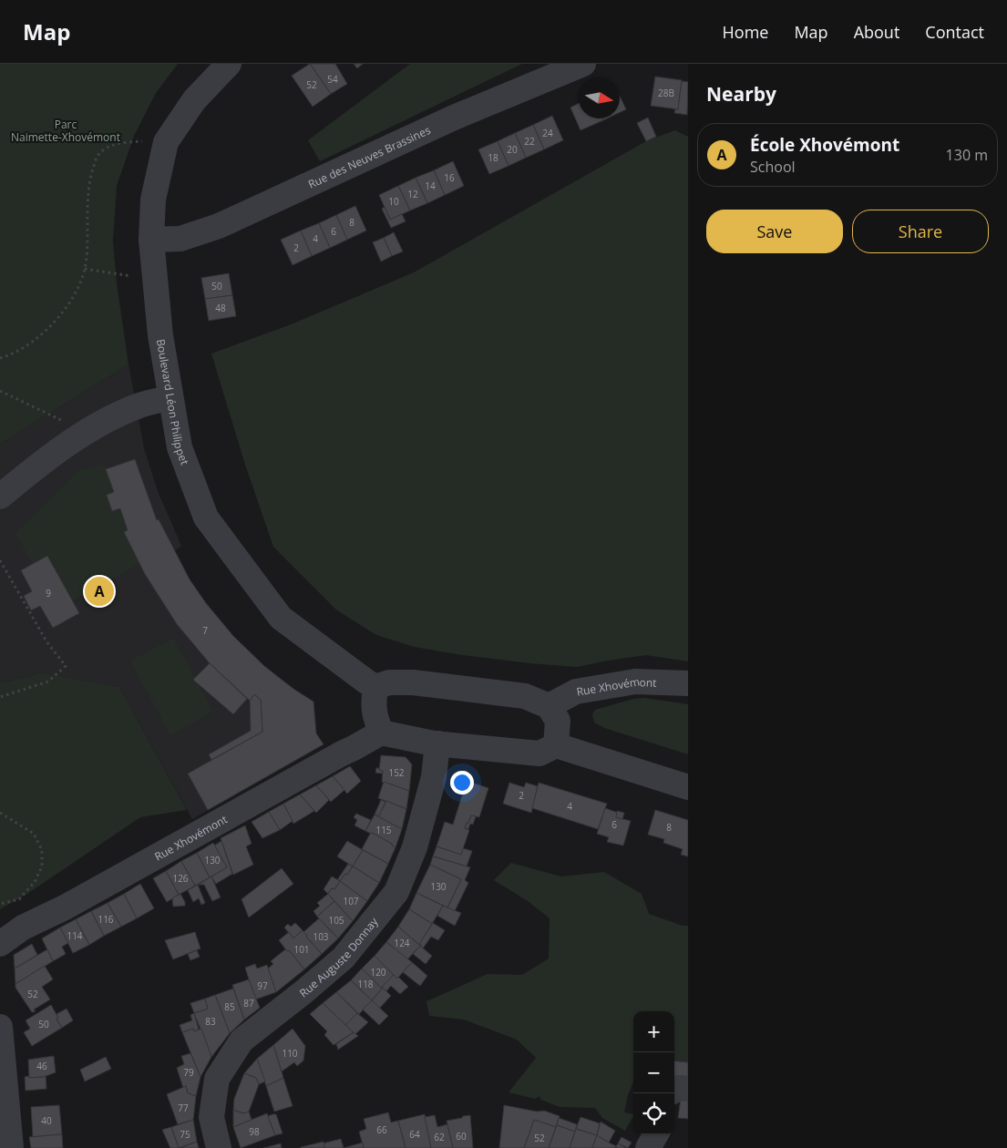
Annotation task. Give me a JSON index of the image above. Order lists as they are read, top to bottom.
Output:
{
  "streets": {
    "street": [
      "Rue des Neuves Brassines",
      "Boulevard Léon Philippet",
      "Rue Xhovémont",
      "Rue Auguste Donnay"
    ]
  },
  "crossings": [
    ["Rue des Neuves Brassines", "Boulevard Léon Philippet"]
  ],
  "parks": ["Parc Naimette-Xhovémont"],
  "house_numbers": [
    "54",
    "52",
    "28B",
    "24",
    "22",
    "20",
    "18",
    "16",
    "14",
    "12",
    "10",
    "8",
    "6",
    "4",
    "2",
    "50",
    "48",
    "9",
    "7",
    "152",
    "2",
    "4",
    "6",
    "8",
    "115",
    "130",
    "126",
    "130",
    "107",
    "116",
    "105",
    "114",
    "103",
    "124",
    "101",
    "120",
    "118",
    "97",
    "52",
    "87",
    "85",
    "83",
    "50",
    "110",
    "46",
    "79",
    "77",
    "40",
    "66",
    "98",
    "75",
    "64",
    "60",
    "62",
    "52"
  ],
  "north": "right",
  "page": {
    "header": "Map",
    "nav": [
      "Home",
      "Map",
      "About",
      "Contact"
    ],
    "heading": "Nearby",
    "list": [
      {
        "mark": "A",
        "name": "École Xhovémont",
        "note": "School",
        "value": "130 m"
      }
    ],
    "buttons": ["Save", "Share"],
    "pins": "A",
    "map_buttons": ["+", "−"]
  }
}
